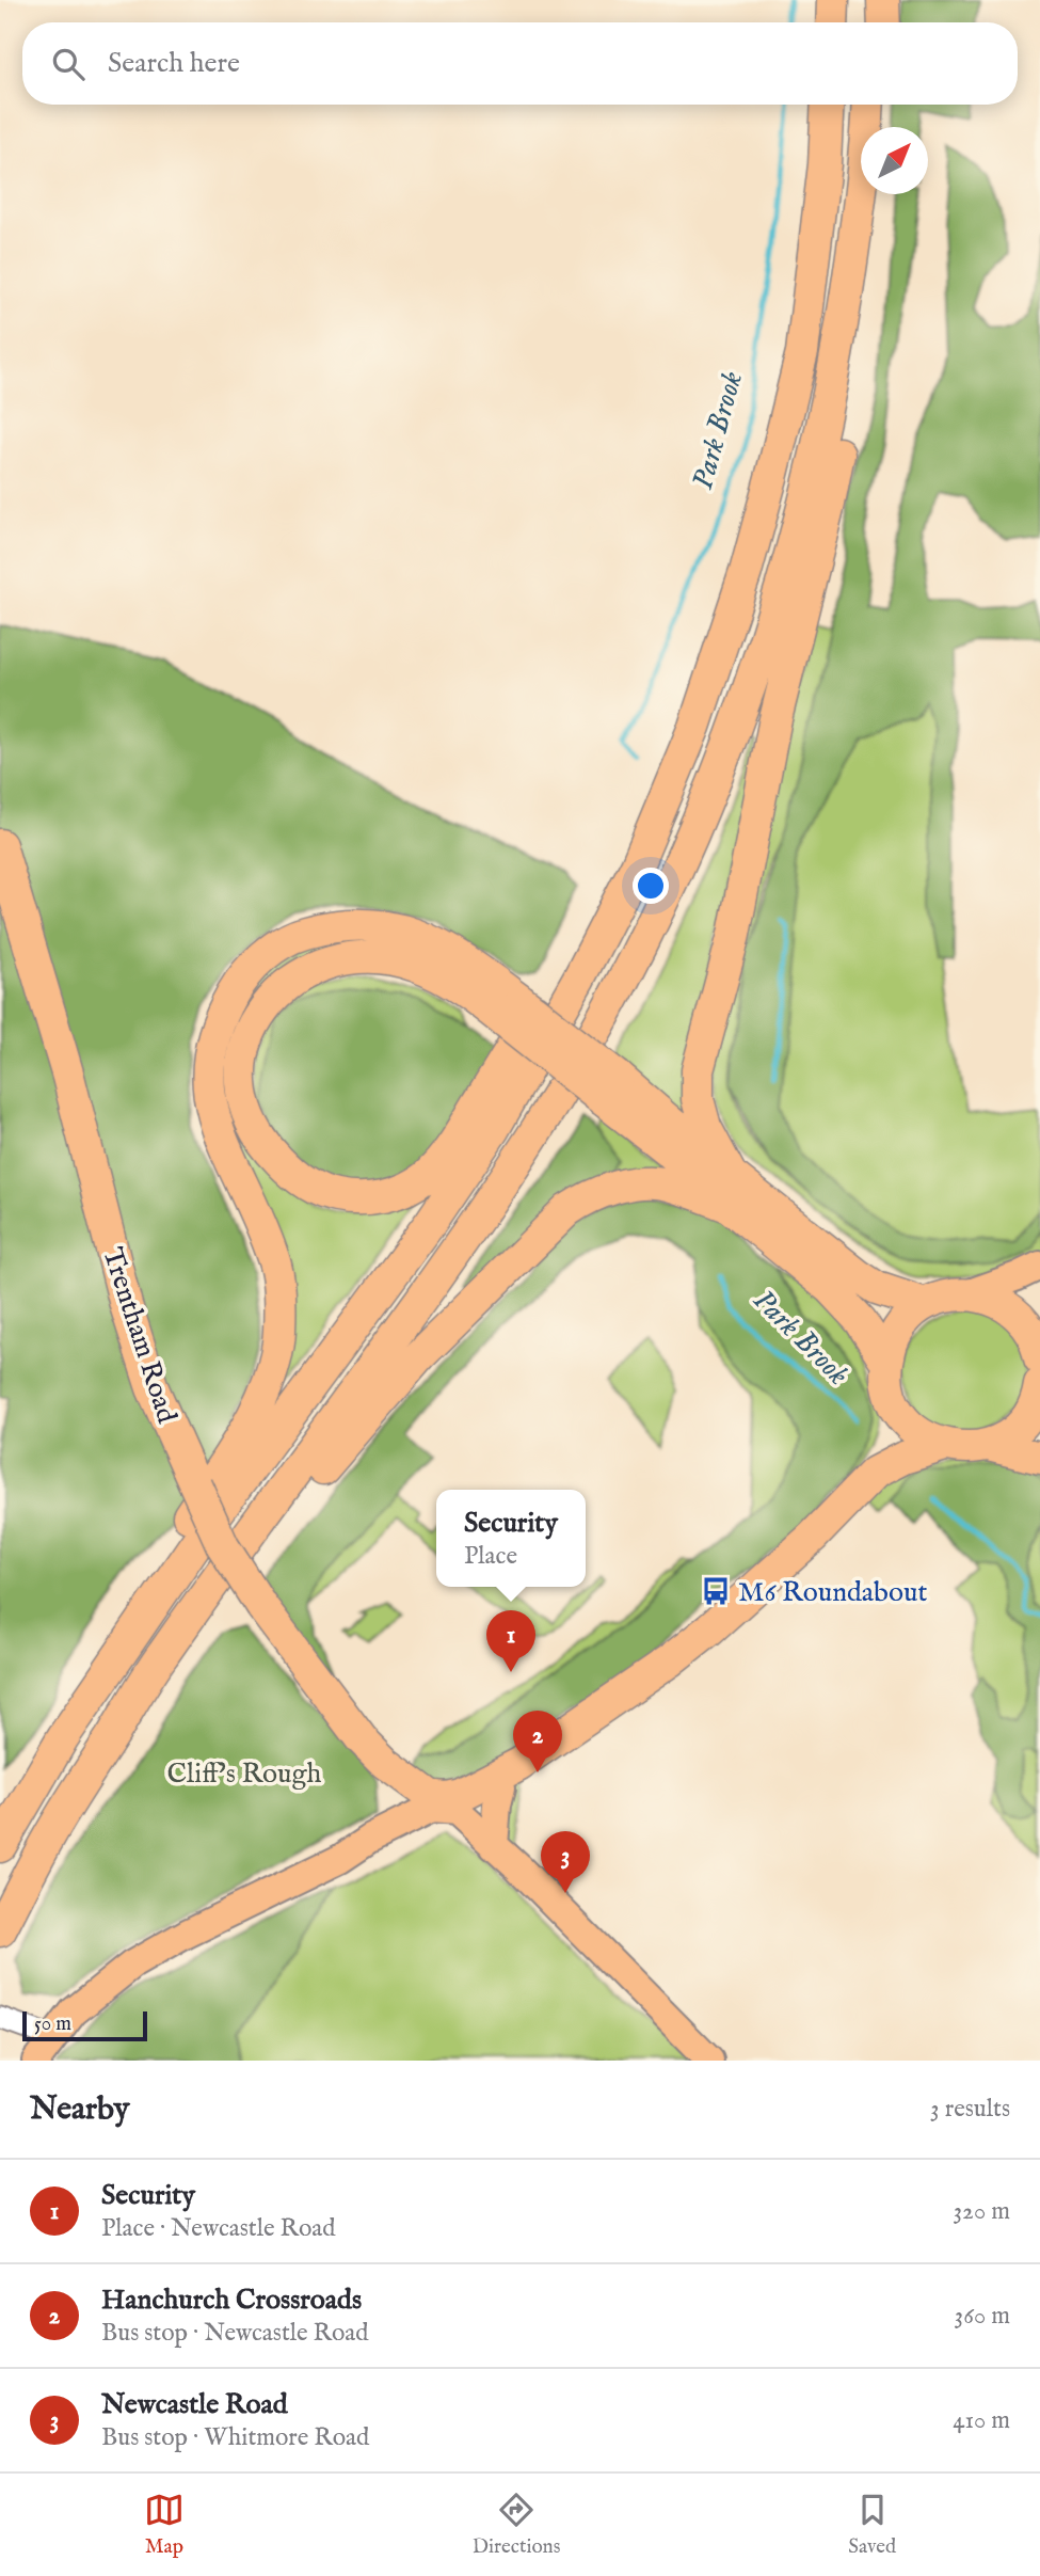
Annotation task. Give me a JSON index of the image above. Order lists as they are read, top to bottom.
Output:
{
  "streets": {
    "highway": ["Trentham Road"]
  },
  "water": ["Park Brook"],
  "parks": ["Cliff's Rough"],
  "places": {
    "bus stop": ["M6 Roundabout"]
  },
  "scale_bar": "50 m",
  "north": "top right",
  "page": {
    "search": "Search here",
    "popup": ["Security", "Place"],
    "pins": ["1", "2", "3"],
    "scale": "50 m",
    "heading": ["Nearby", "3 results"],
    "list": [
      {
        "mark": "1",
        "name": "Security",
        "note": "Place · Newcastle Road",
        "value": "320 m"
      },
      {
        "mark": "2",
        "name": "Hanchurch Crossroads",
        "note": "Bus stop · Newcastle Road",
        "value": "360 m"
      },
      {
        "mark": "3",
        "name": "Newcastle Road",
        "note": "Bus stop · Whitmore Road",
        "value": "410 m"
      }
    ],
    "nav": ["Map", "Directions", "Saved"]
  }
}
